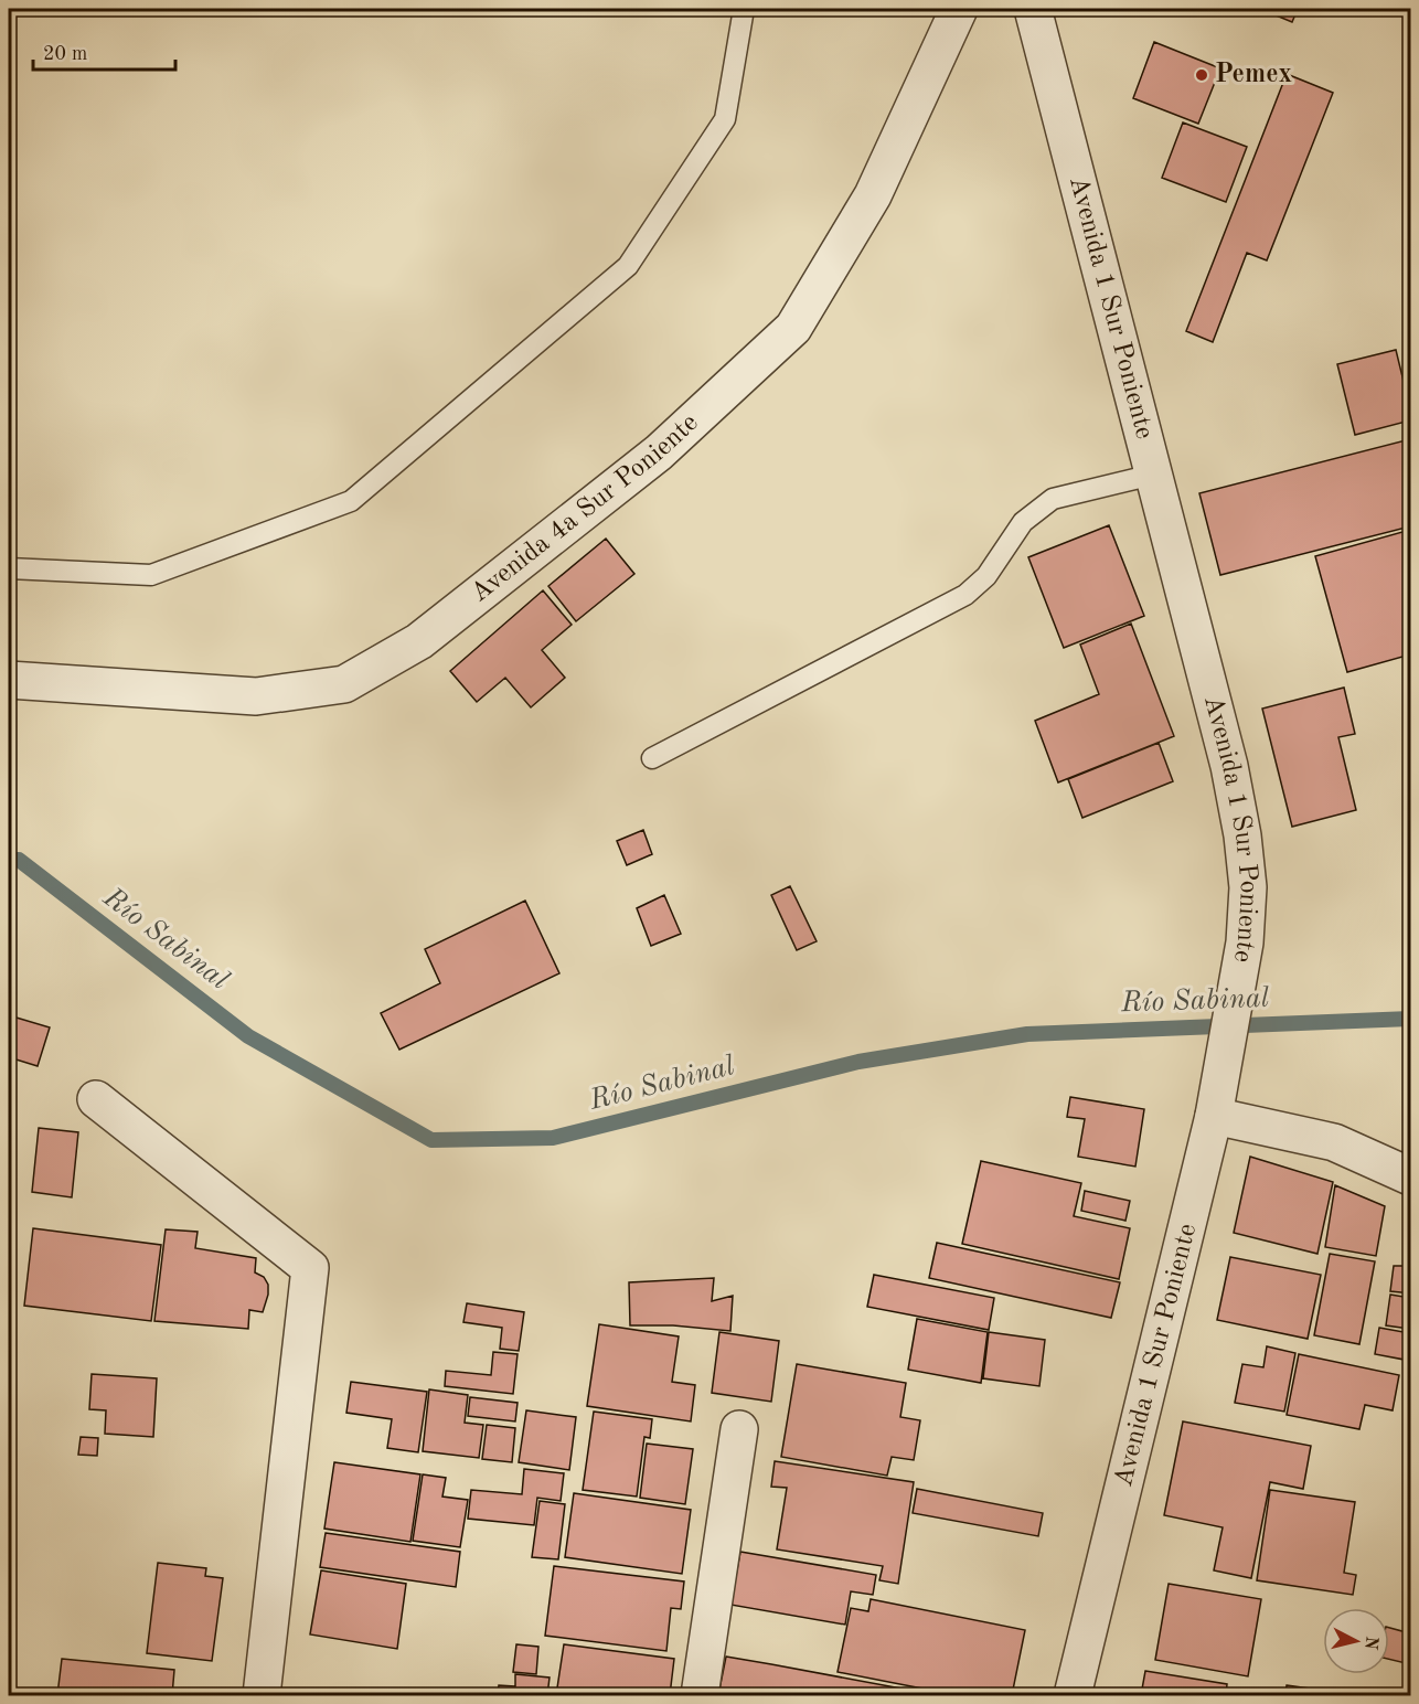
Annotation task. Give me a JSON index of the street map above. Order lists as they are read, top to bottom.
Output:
{
  "streets": {
    "street": ["Avenida 1 Sur Poniente", "Avenida 4a Sur Poniente"]
  },
  "water": ["Río Sabinal"],
  "places": ["Pemex"],
  "scale_bar": "20 m",
  "north": "right"
}
